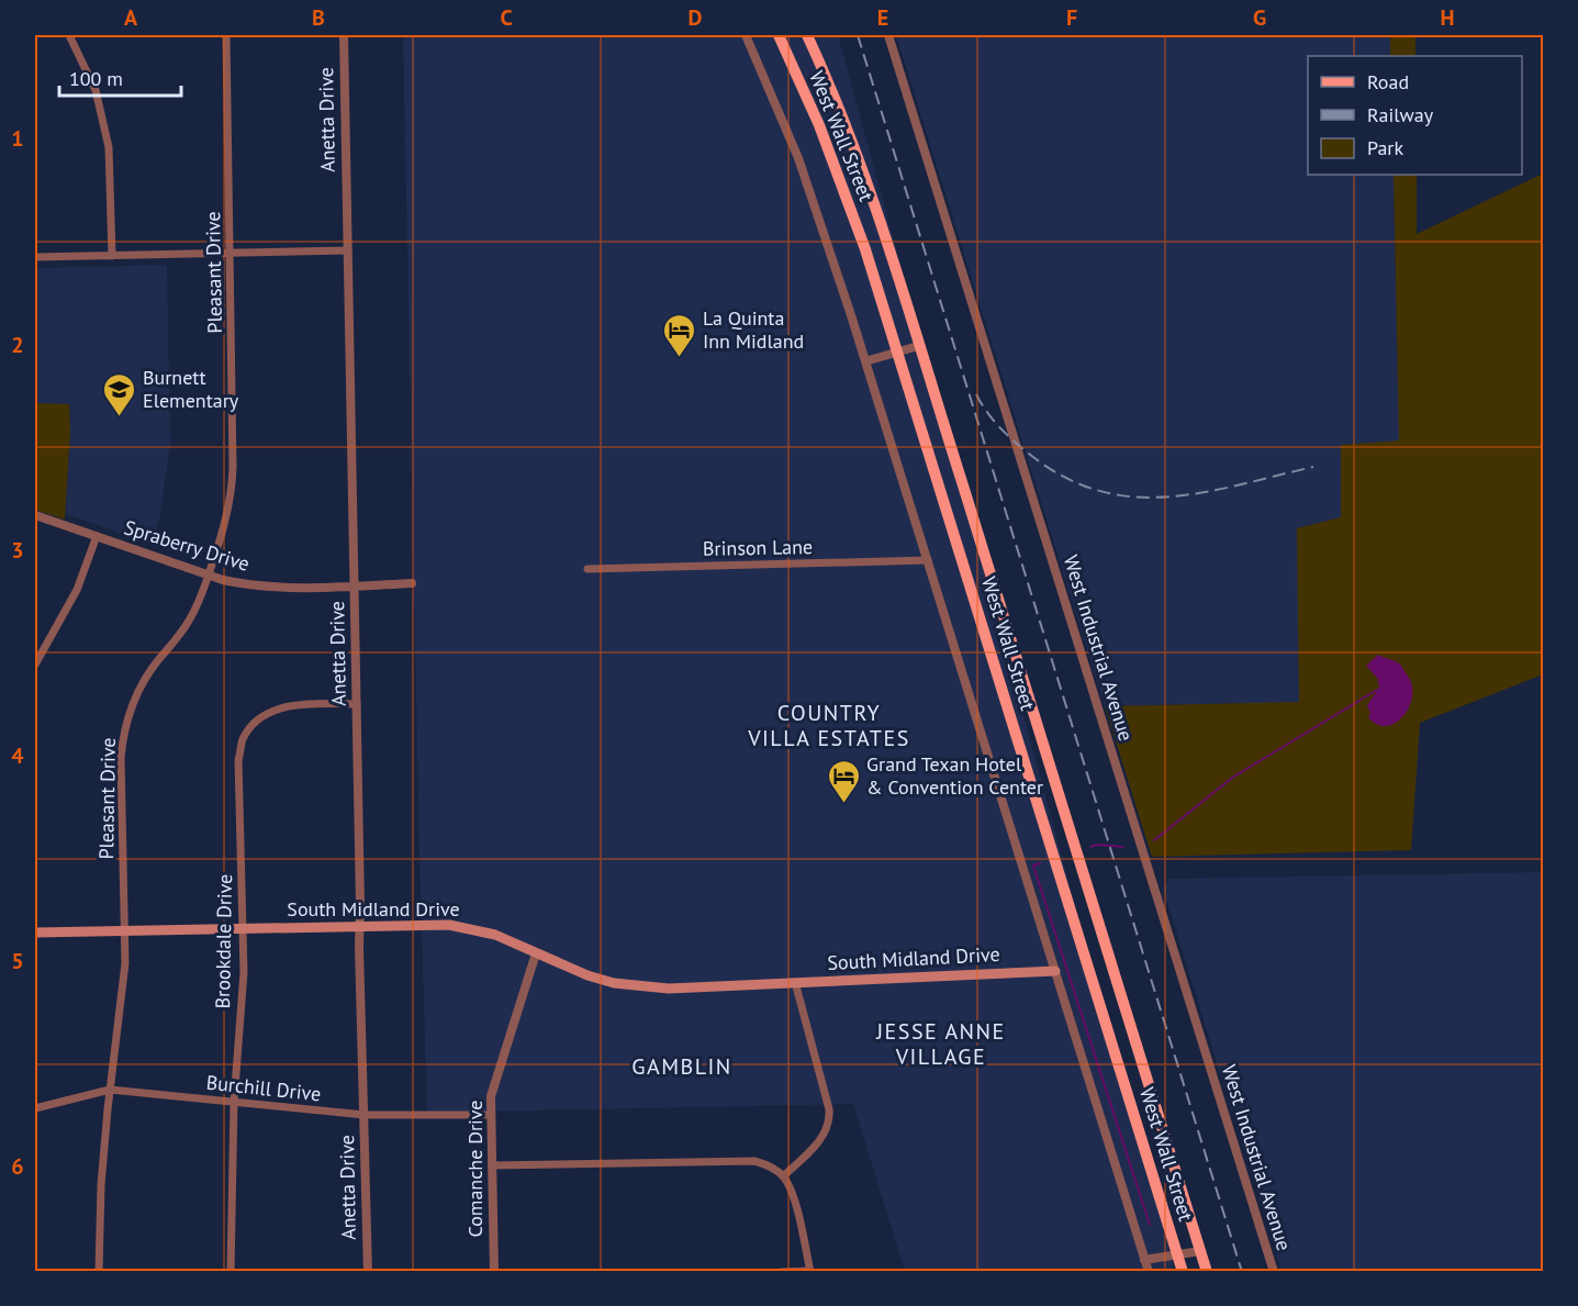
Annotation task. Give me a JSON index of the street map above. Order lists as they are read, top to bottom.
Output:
{
  "streets": {
    "main road": ["West Wall Street", "South Midland Drive"],
    "street": [
      "Anetta Drive",
      "Pleasant Drive",
      "Spraberry Drive",
      "Brinson Lane",
      "West Industrial Avenue",
      "Brookdale Drive",
      "Burchill Drive",
      "Comanche Drive"
    ]
  },
  "crossings": [
    ["Anetta Drive", "Spraberry Drive"],
    ["Anetta Drive", "South Midland Drive"],
    ["Anetta Drive", "Brookdale Drive"],
    ["Anetta Drive", "Burchill Drive"],
    ["Pleasant Drive", "Spraberry Drive"],
    ["Pleasant Drive", "South Midland Drive"],
    ["Pleasant Drive", "Burchill Drive"],
    ["South Midland Drive", "Brookdale Drive"],
    ["South Midland Drive", "Comanche Drive"],
    ["Brookdale Drive", "Burchill Drive"],
    ["Burchill Drive", "Comanche Drive"]
  ],
  "districts": ["COUNTRY VILLA ESTATES", "JESSE ANNE VILLAGE", "GAMBLIN"],
  "places": {
    "hotel": ["La Quinta Inn Midland", "Grand Texan Hotel & Convention Center"],
    "school or university": ["Burnett Elementary"]
  },
  "legend": ["Road", "Railway", "Park"],
  "scale_bar": "100 m",
  "grid": {
    "columns": [
      "A",
      "B",
      "C",
      "D",
      "E",
      "F",
      "G",
      "H"
    ],
    "rows": [
      "1",
      "2",
      "3",
      "4",
      "5",
      "6"
    ]
  }
}
